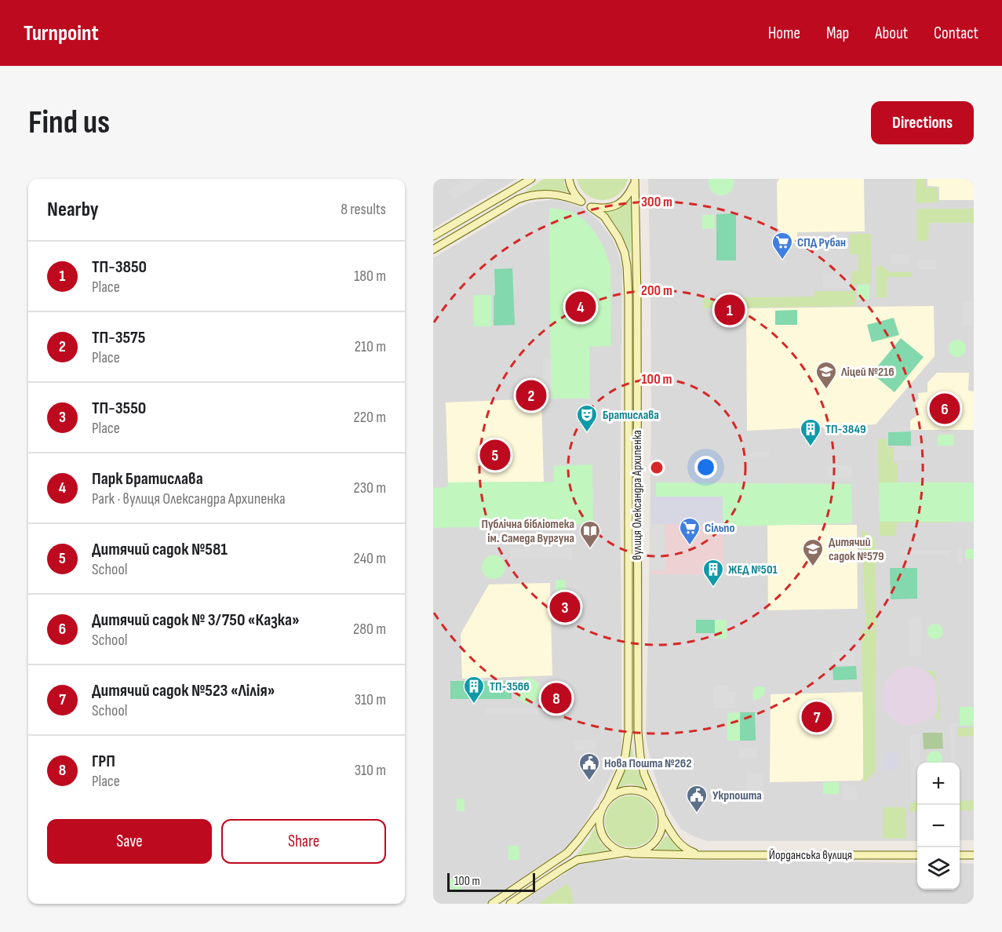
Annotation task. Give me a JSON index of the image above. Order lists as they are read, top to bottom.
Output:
{
  "streets": {
    "main road": ["вулиця Олександра Архипенка", "Йорданська вулиця"]
  },
  "crossings": [
    ["вулиця Олександра Архипенка", "Йорданська вулиця"]
  ],
  "places": {
    "supermarket": ["СПД Рубан", "Сільпо"],
    "school or university": ["Ліцей №216", "Дитячий садок №579"],
    "theatre": ["Братислава"],
    "building": ["ТП-3849", "ЖЕД №501", "ТП-3566"],
    "library": ["Публічна бібліотека ім. Самеда Вургуна"],
    "public building": ["Нова Пошта №262", "Укрпошта"]
  },
  "scale_bar": "100 m",
  "page": {
    "header": "Turnpoint",
    "nav": [
      "Home",
      "Map",
      "About",
      "Contact"
    ],
    "buttons": [
      "Directions",
      ["Save", "Share"]
    ],
    "title": "Find us",
    "heading": ["Nearby", "8 results"],
    "list": [
      {
        "mark": "1",
        "name": "ТП-3850",
        "note": "Place",
        "value": "180 m"
      },
      {
        "mark": "2",
        "name": "ТП-3575",
        "note": "Place",
        "value": "210 m"
      },
      {
        "mark": "3",
        "name": "ТП-3550",
        "note": "Place",
        "value": "220 m"
      },
      {
        "mark": "4",
        "name": "Парк Братислава",
        "note": "Park · вулиця Олександра Архипенка",
        "value": "230 m"
      },
      {
        "mark": "5",
        "name": "Дитячий садок №581",
        "note": "School",
        "value": "240 m"
      },
      {
        "mark": "6",
        "name": "Дитячий садок № 3/750 «Казка»",
        "note": "School",
        "value": "280 m"
      },
      {
        "mark": "7",
        "name": "Дитячий садок №523 «Лілія»",
        "note": "School",
        "value": "310 m"
      },
      {
        "mark": "8",
        "name": "ГРП",
        "note": "Place",
        "value": "310 m"
      }
    ],
    "pins": [
      "4",
      "1",
      "2",
      "6",
      "5",
      "3",
      "8",
      "7"
    ],
    "map_buttons": ["+", "−"],
    "scale": "100 m"
  },
  "rings": ["300 m", "200 m", "100 m"]
}
